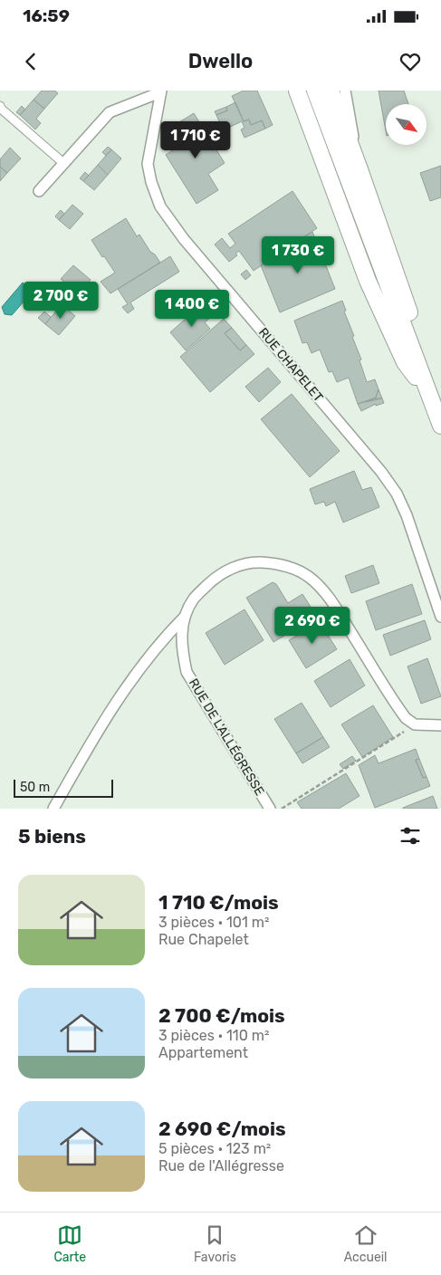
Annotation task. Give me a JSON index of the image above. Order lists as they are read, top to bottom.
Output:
{
  "streets": {
    "street": ["RUE CHAPELET", "RUE DE L'ALLÉGRESSE"]
  },
  "scale_bar": "50 m",
  "north": "bottom right",
  "page": {
    "status": "16:59",
    "header": "Dwello",
    "price": [
      "1 710 €",
      "1 730 €",
      "2 700 €",
      "1 400 €",
      "2 690 €"
    ],
    "scale": "50 m",
    "heading": "5 biens",
    "list": [
      {
        "name": "1 710 €/mois",
        "note": "3 pièces · 101 m² · Rue Chapelet"
      },
      {
        "name": "2 700 €/mois",
        "note": "3 pièces · 110 m² · Appartement"
      },
      {
        "name": "2 690 €/mois",
        "note": "5 pièces · 123 m² · Rue de l'Allégresse"
      }
    ],
    "tabs": ["Carte", "Favoris", "Accueil"]
  }
}
